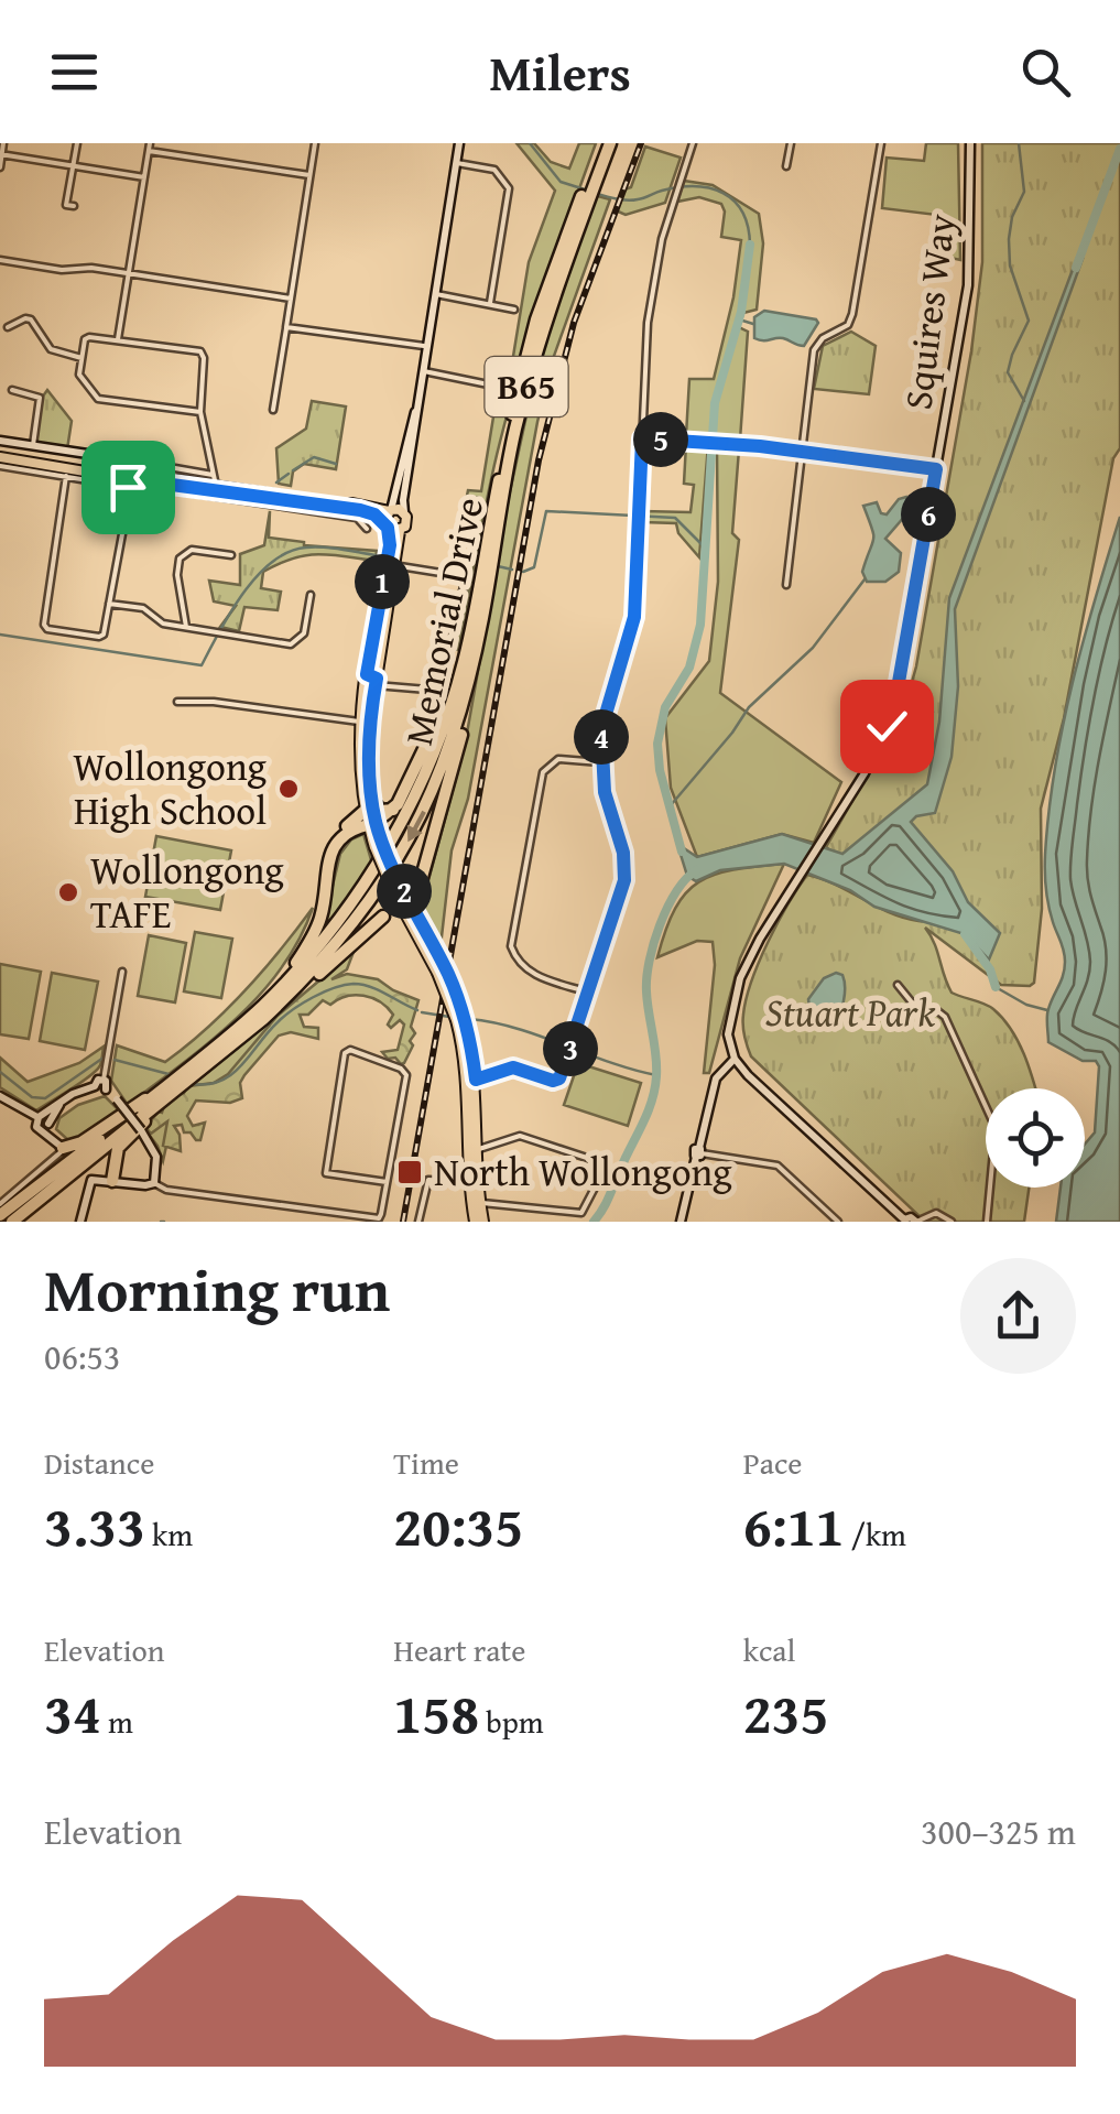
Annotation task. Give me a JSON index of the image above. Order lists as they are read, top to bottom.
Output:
{
  "streets": {
    "highway": ["B65", "Memorial Drive"],
    "main road": ["Squires Way"]
  },
  "crossings": [
    ["B65", "Memorial Drive"]
  ],
  "parks": ["Stuart Park"],
  "places": {
    "other": ["Wollongong High School", "Wollongong TAFE"],
    "transit": ["North Wollongong"]
  },
  "page": {
    "header": "Milers",
    "pins": [
      "5",
      "6",
      "1",
      "4",
      "2",
      "3"
    ],
    "heading": ["Morning run", "06:53"],
    "stats": [
      ["Distance", "3.33 km"],
      ["Time", "20:35"],
      ["Pace", "6:11 /km"],
      ["Elevation", "34 m"],
      ["Heart rate", "158 bpm"],
      ["kcal", "235"]
    ],
    "chart": ["Elevation", "300–325 m"]
  }
}
